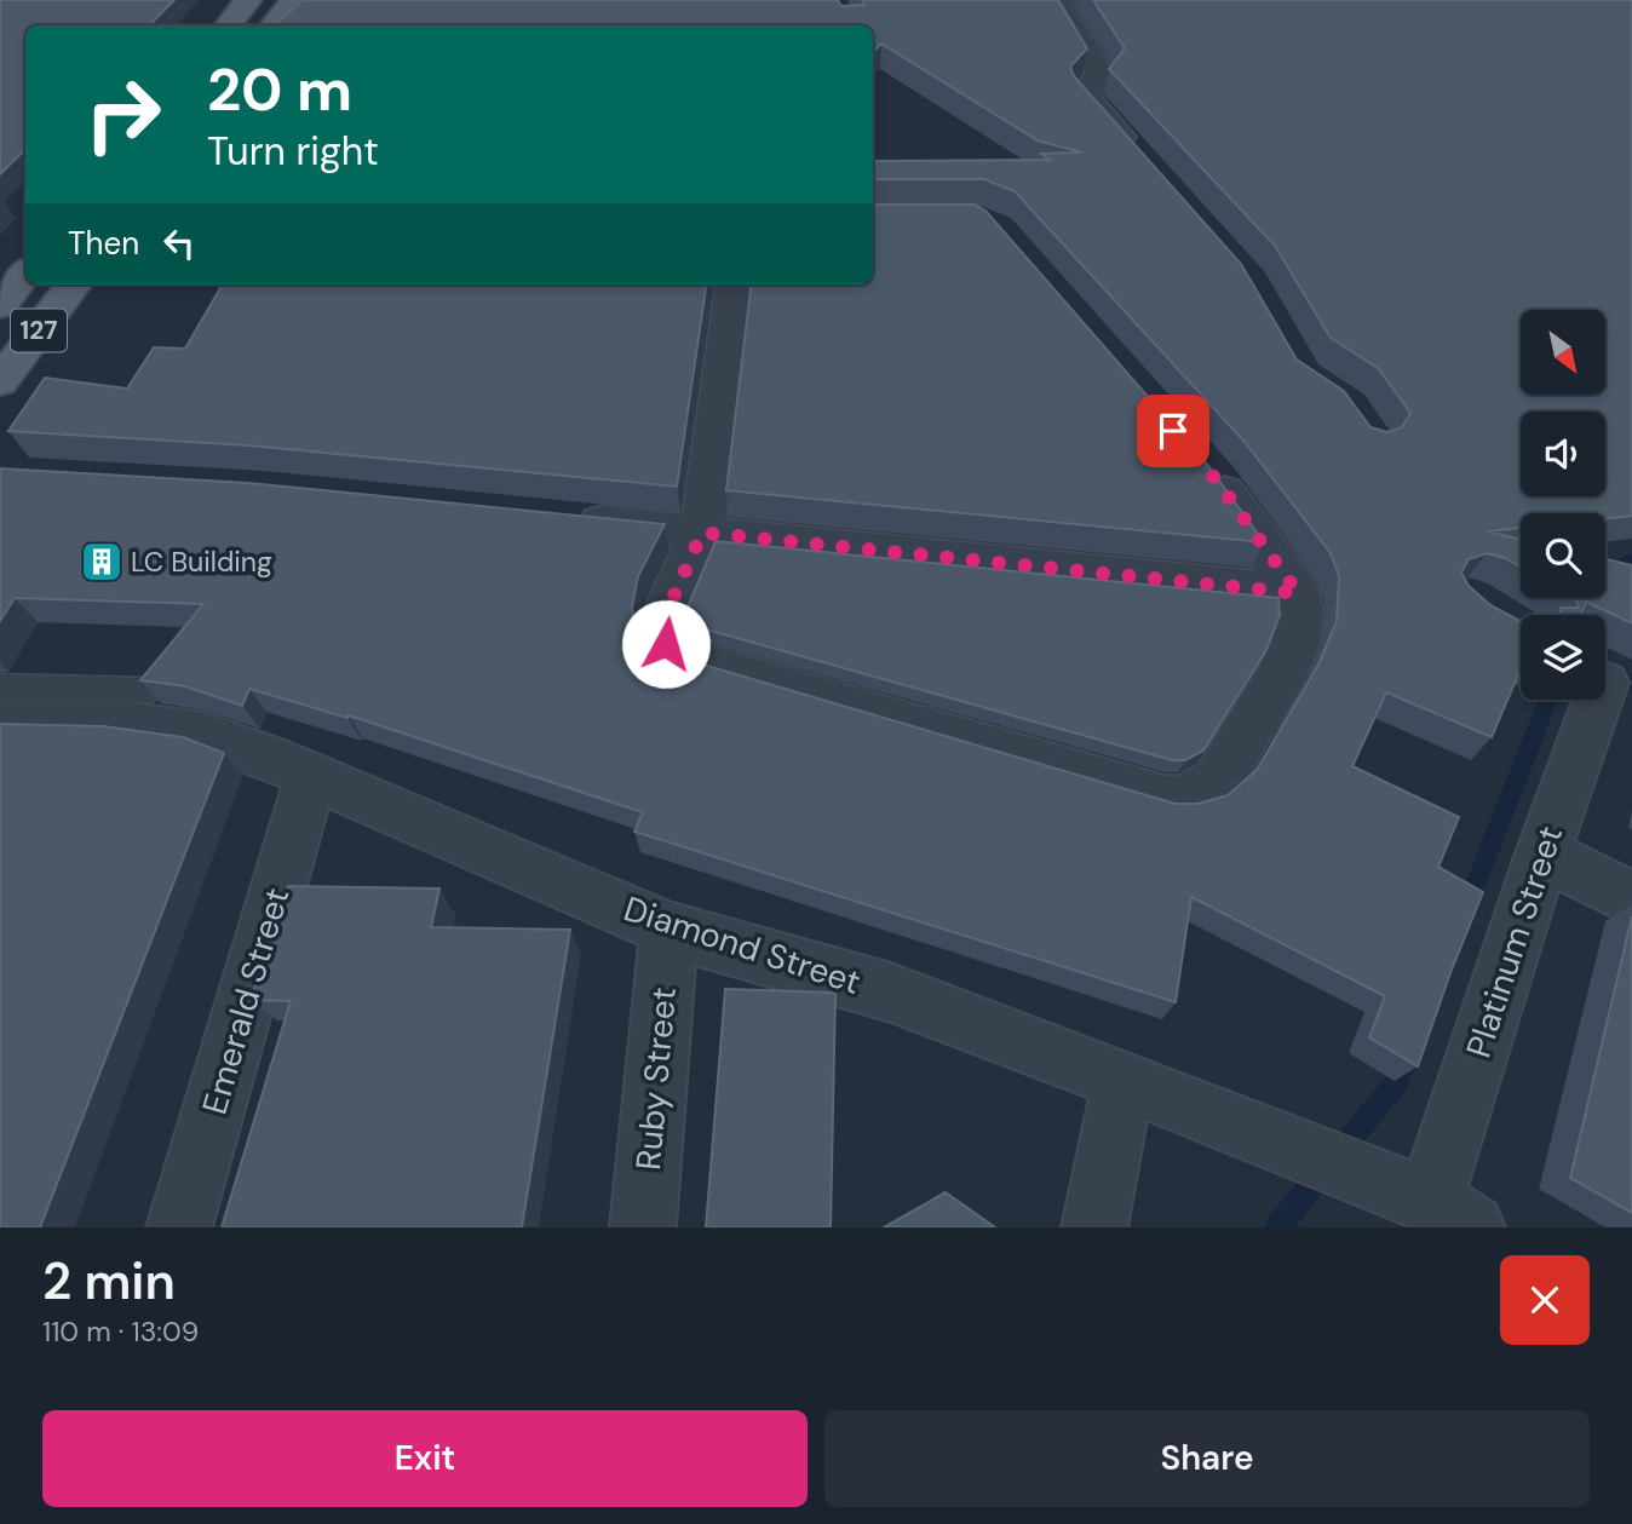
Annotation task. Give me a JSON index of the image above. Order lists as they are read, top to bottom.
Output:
{
  "streets": {
    "main road": ["127"],
    "street": [
      "Platinum Street",
      "Diamond Street",
      "Emerald Street",
      "Ruby Street"
    ]
  },
  "crossings": [
    ["Platinum Street", "Diamond Street"],
    ["Diamond Street", "Emerald Street"],
    ["Diamond Street", "Ruby Street"]
  ],
  "places": {
    "building": ["LC Building"]
  },
  "north": "bottom right",
  "page": {
    "turn": ["20 m", "Turn right"],
    "then": "Then",
    "heading": ["2 min", "110 m · 13:09"],
    "buttons": ["Exit", "Share"]
  }
}
